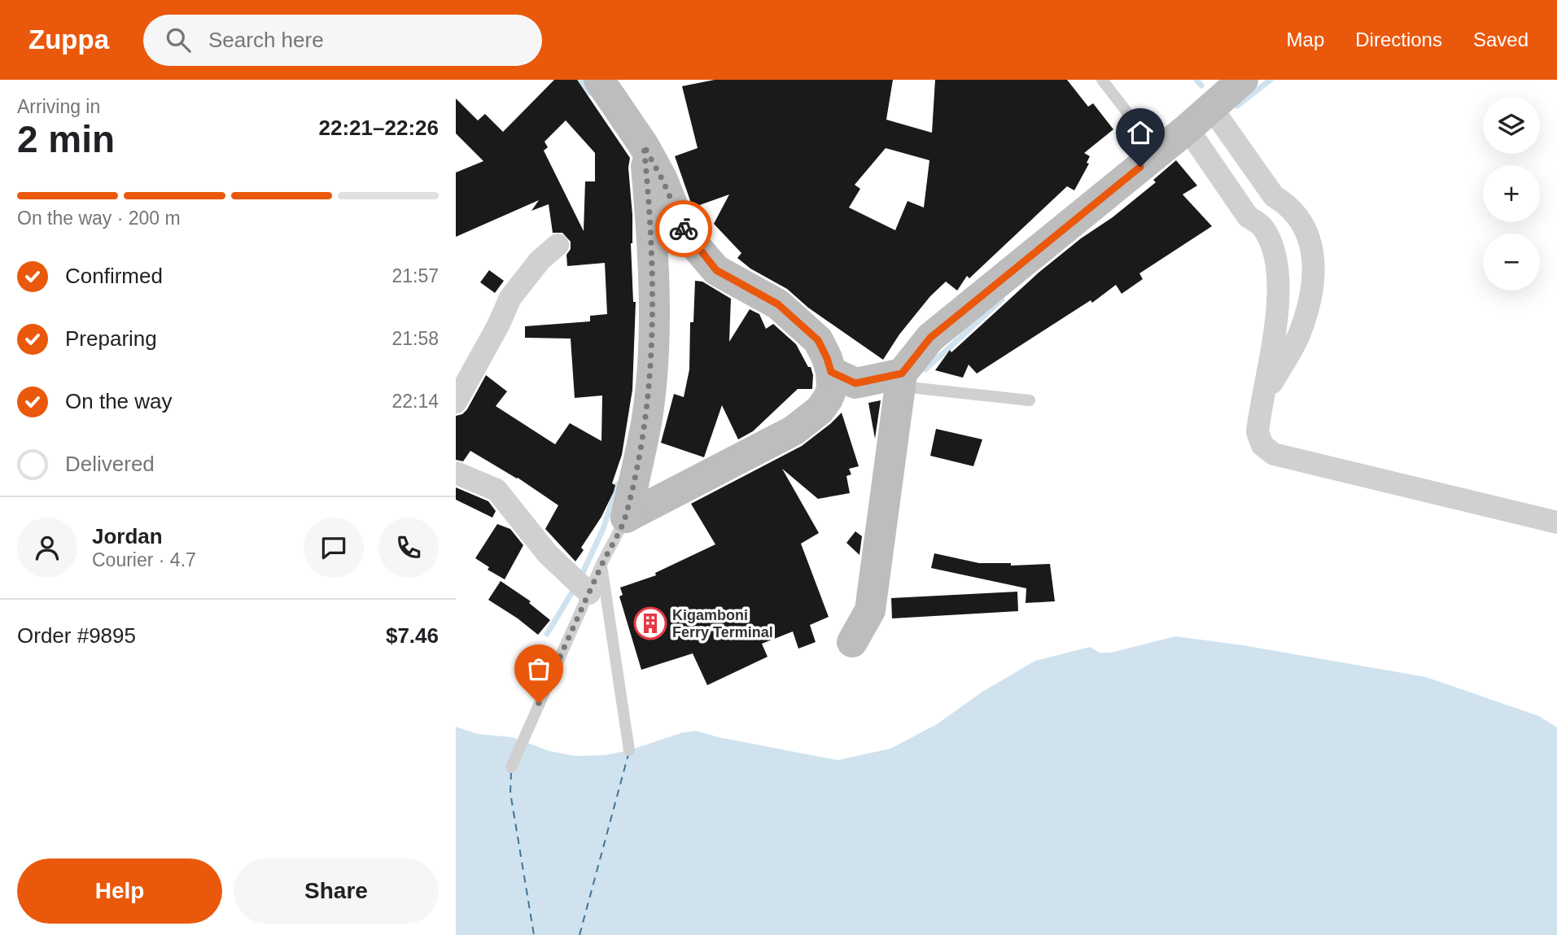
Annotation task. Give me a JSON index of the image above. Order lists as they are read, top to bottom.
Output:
{
  "places": {
    "building": ["Kigamboni Ferry Terminal"]
  },
  "page": {
    "header": "Zuppa",
    "search": "Search here",
    "nav": ["Map", "Directions", "Saved"],
    "heading": ["2 min", "Arriving in", "22:21–22:26"],
    "panel": [
      "Jordan",
      "Courier · 4.7",
      "Order #9895",
      "$7.46"
    ],
    "map_buttons": ["+", "−"],
    "bar": "On the way · 200 m",
    "list": [
      ["Confirmed", "21:57"],
      ["Preparing", "21:58"],
      ["On the way", "22:14"],
      "Delivered"
    ],
    "buttons": ["Help", "Share"]
  }
}
